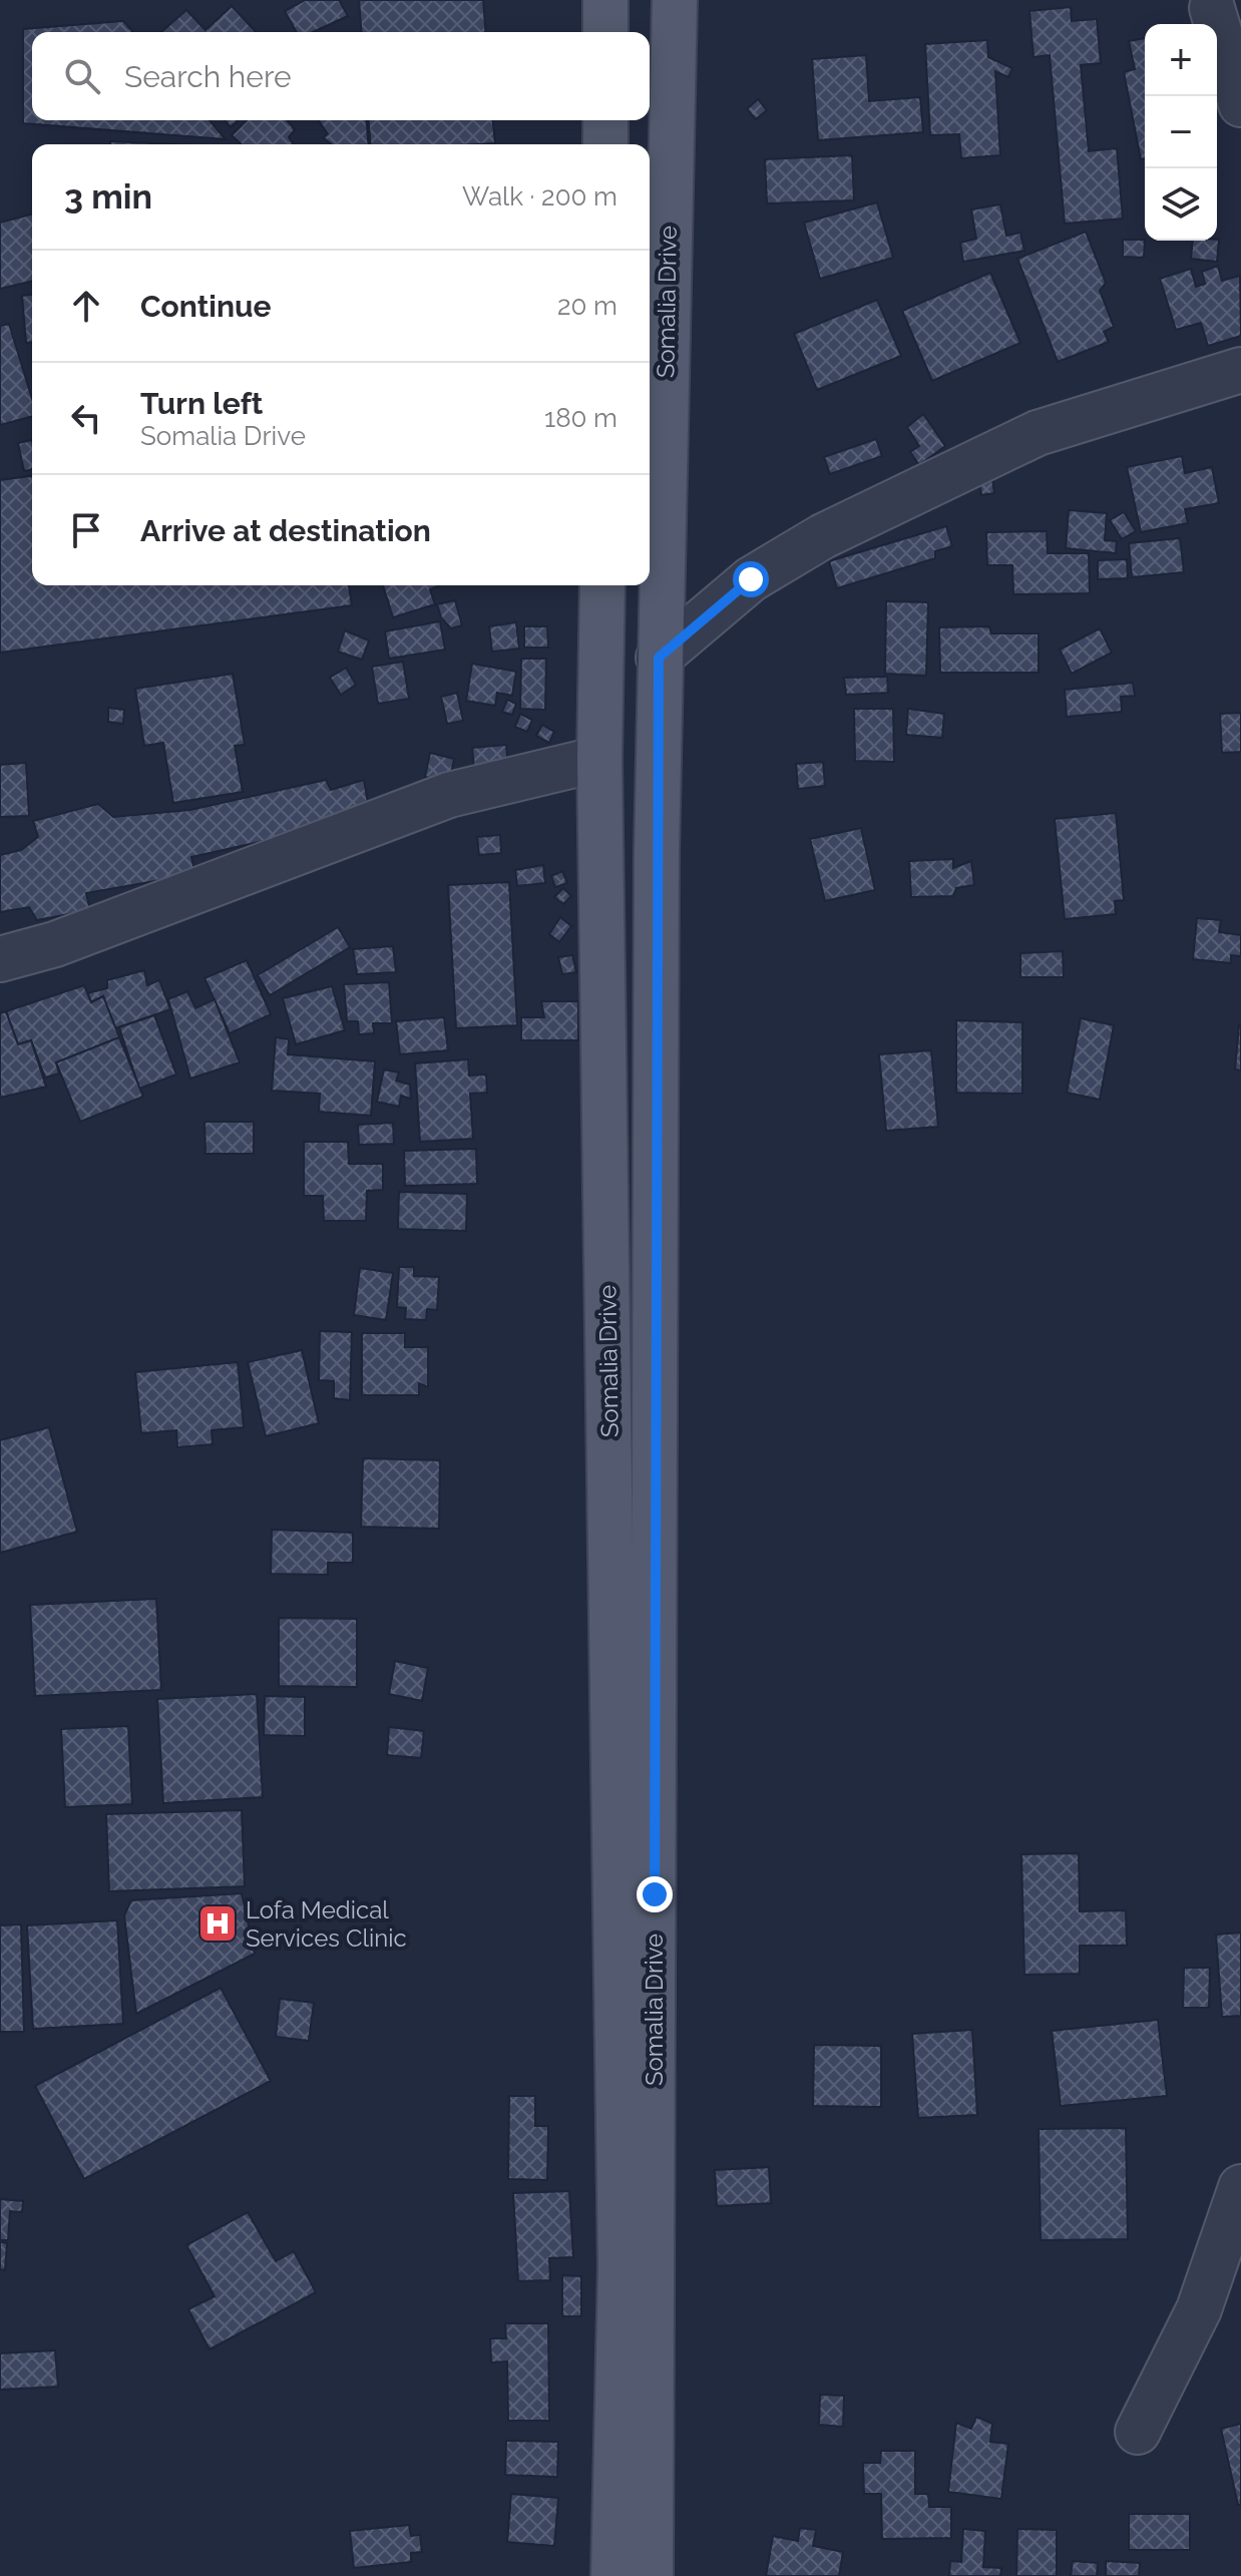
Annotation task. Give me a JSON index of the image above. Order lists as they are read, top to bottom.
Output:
{
  "streets": {
    "main road": ["Somalia Drive"]
  },
  "places": {
    "hospital": ["Lofa Medical Services Clinic"]
  },
  "page": {
    "map_buttons": ["+", "−"],
    "search": "Search here",
    "heading": ["3 min", "Walk · 200 m"],
    "list": [
      ["Continue", "20 m"],
      ["Turn left", "Somalia Drive", "180 m"],
      "Arrive at destination"
    ]
  }
}
